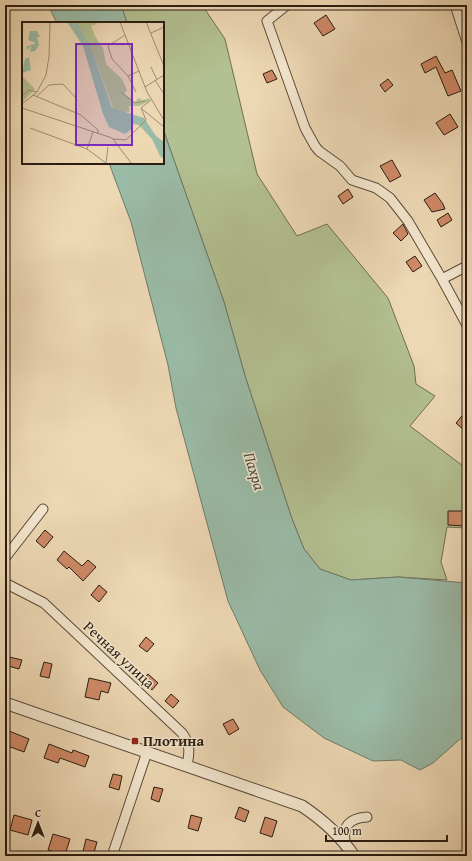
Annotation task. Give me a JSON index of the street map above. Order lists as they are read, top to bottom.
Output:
{
  "streets": {
    "street": ["Речная улица"]
  },
  "water": ["Пахра"],
  "places": {
    "transit": ["Плотина"]
  },
  "scale_bar": "100 m",
  "north": "top"
}
